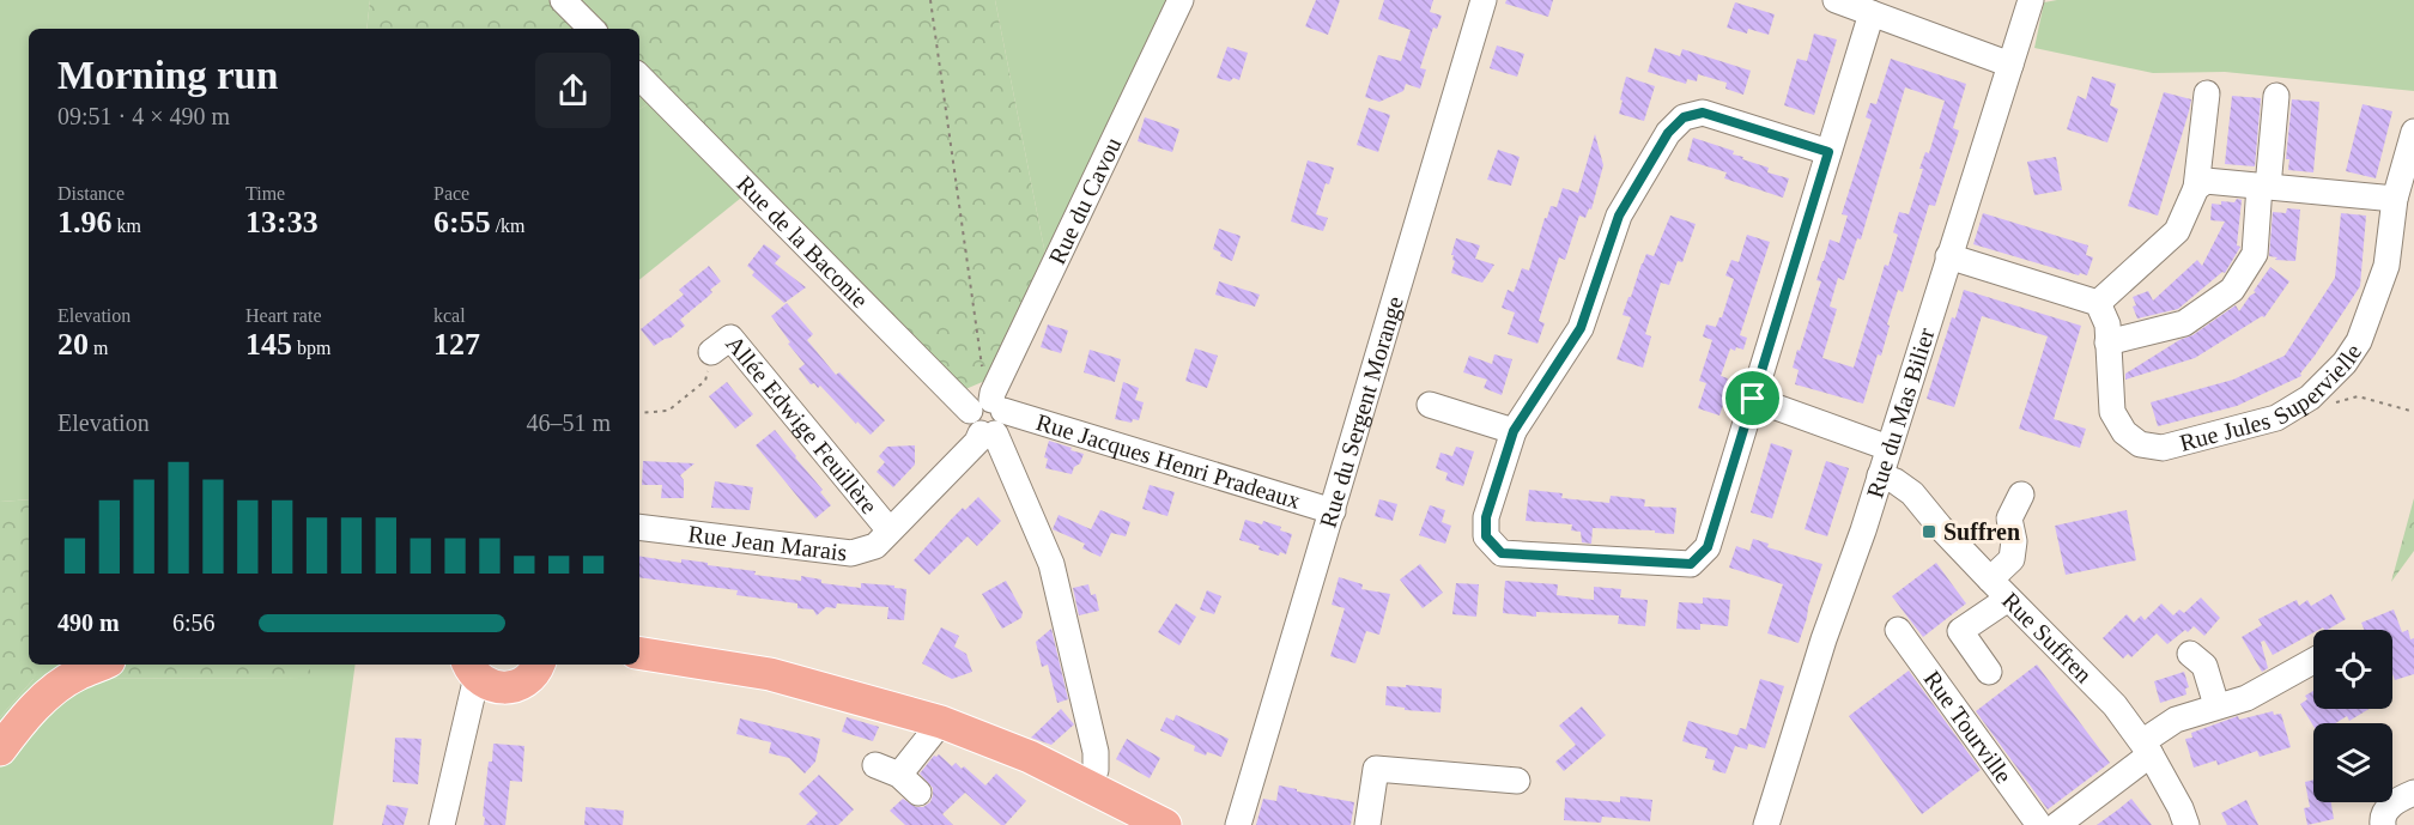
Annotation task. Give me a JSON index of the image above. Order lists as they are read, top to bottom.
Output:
{
  "streets": {
    "street": [
      "Rue du Cavou",
      "Rue de la Baconie",
      "Rue Jules Supervielle",
      "Rue du Sergent Morange",
      "Rue du Mas Bilier",
      "Allée Edwige Feuillère",
      "Rue Jacques Henri Pradeaux",
      "Rue Jean Marais",
      "Rue Suffren",
      "Rue Tourville"
    ]
  },
  "crossings": [
    ["Rue du Cavou", "Rue de la Baconie"],
    ["Rue du Cavou", "Rue Jacques Henri Pradeaux"],
    ["Rue du Cavou", "Rue Jean Marais"],
    ["Rue de la Baconie", "Rue Jacques Henri Pradeaux"],
    ["Rue de la Baconie", "Rue Jean Marais"],
    ["Rue du Sergent Morange", "Rue Jacques Henri Pradeaux"],
    ["Rue du Mas Bilier", "Rue Suffren"],
    ["Allée Edwige Feuillère", "Rue Jean Marais"],
    ["Rue Jacques Henri Pradeaux", "Rue Jean Marais"]
  ],
  "places": {
    "transit": ["Suffren"]
  },
  "page": {
    "heading": ["Morning run", "09:51 · 4 × 490 m"],
    "stats": [
      ["Distance", "1.96 km"],
      ["Time", "13:33"],
      ["Pace", "6:55 /km"],
      ["Elevation", "20 m"],
      ["Heart rate", "145 bpm"],
      ["kcal", "127"]
    ],
    "chart": ["Elevation", "46–51 m"],
    "list": [
      {
        "name": "490 m",
        "note": "6:56"
      }
    ]
  }
}
